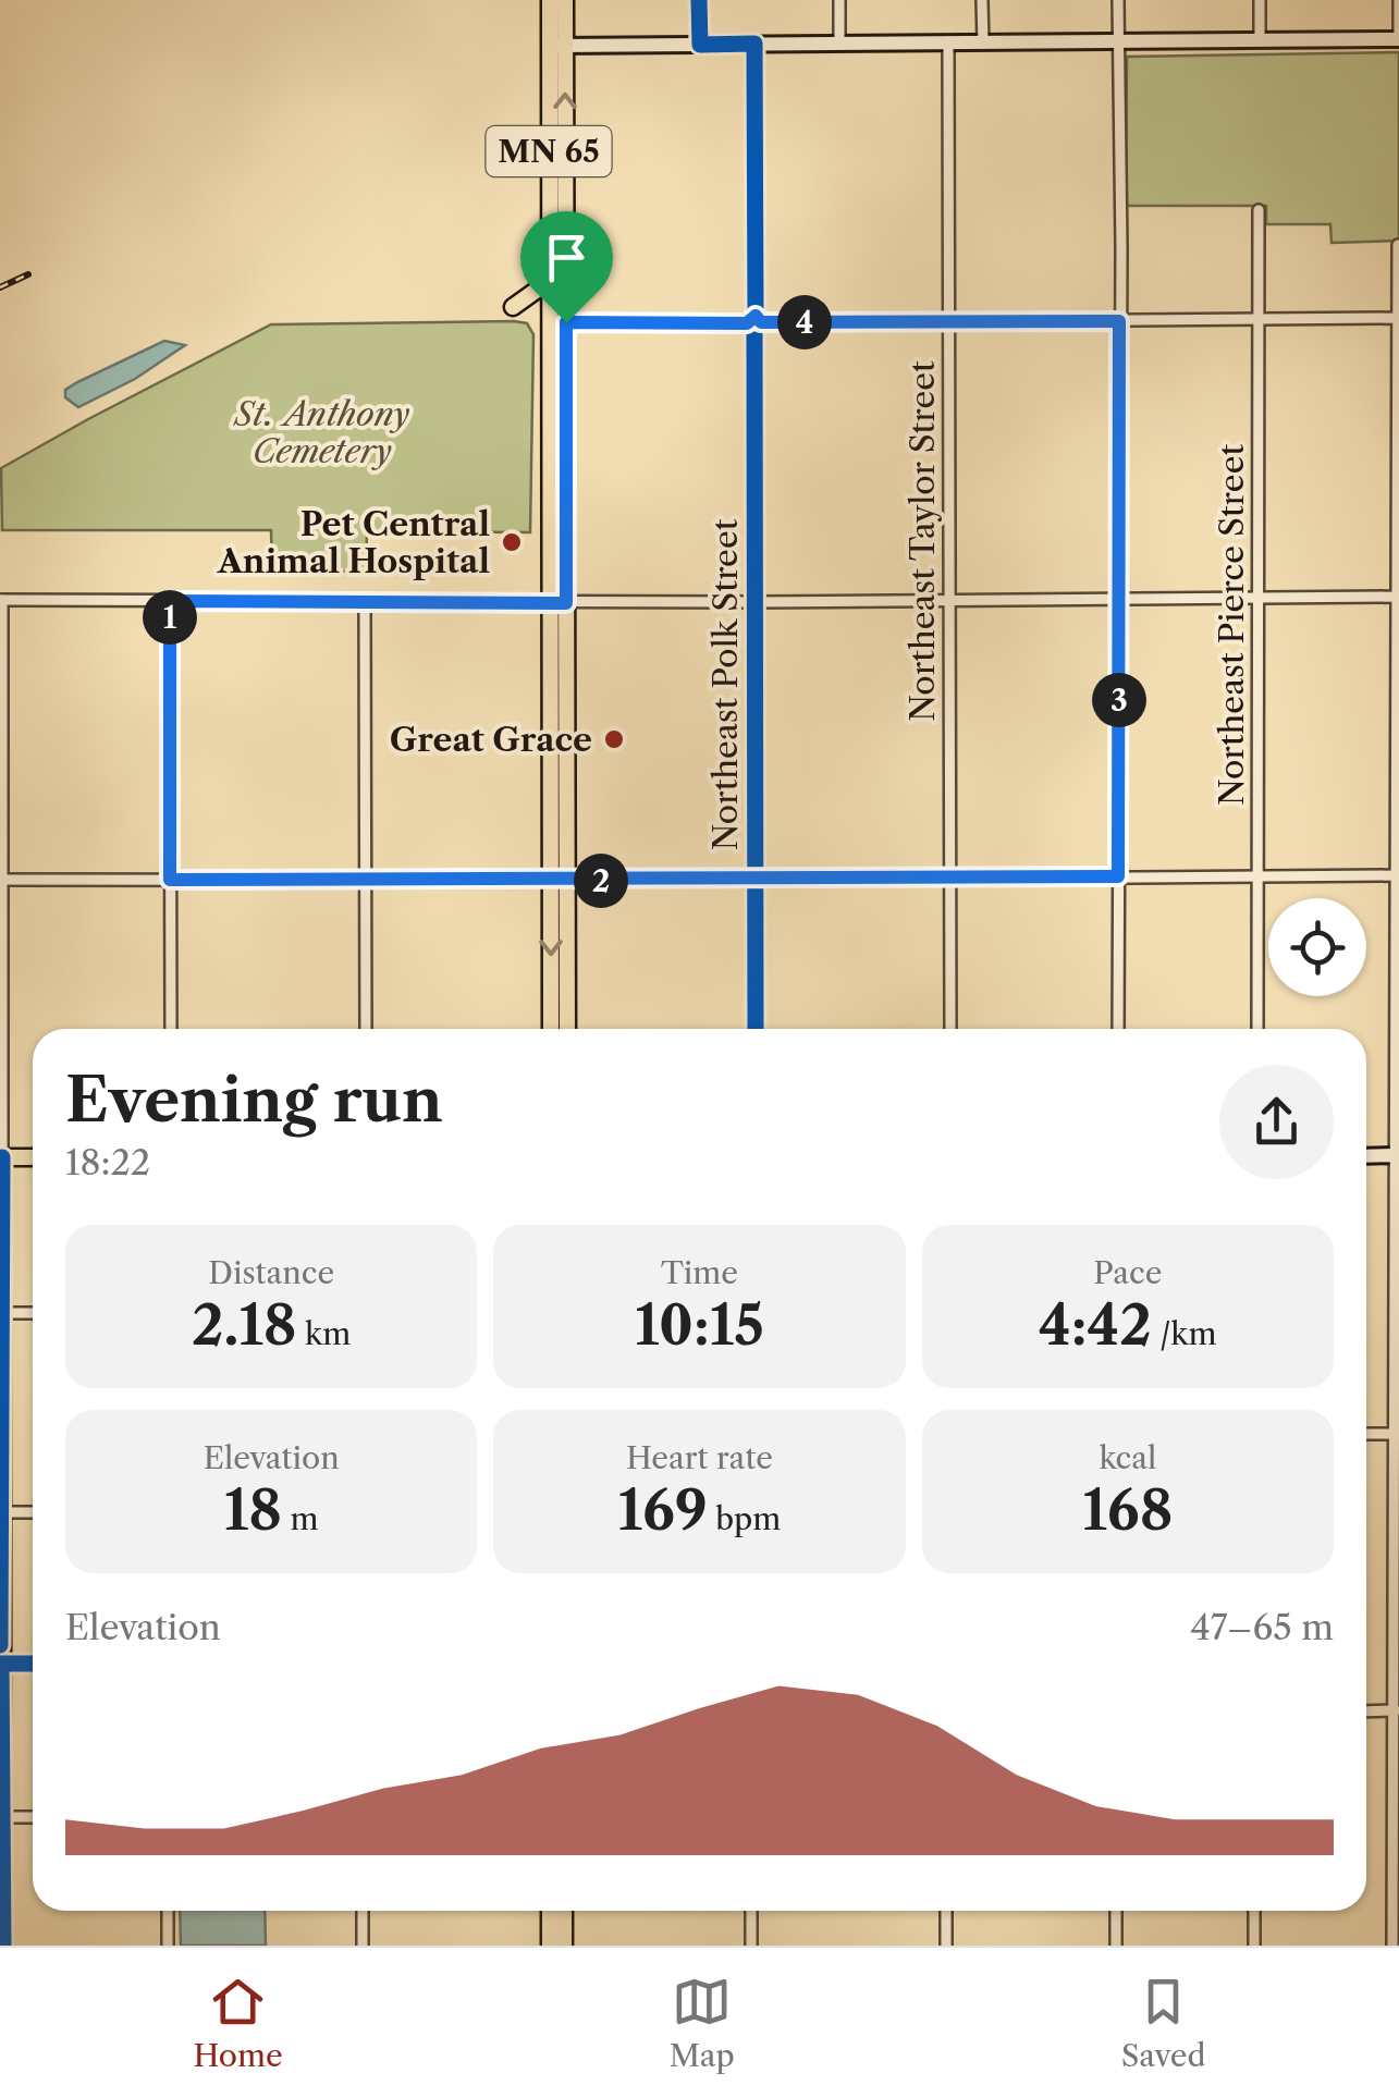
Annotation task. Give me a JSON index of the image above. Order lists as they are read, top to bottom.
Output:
{
  "streets": {
    "main road": ["MN 65"],
    "street": ["Northeast Taylor Street", "Northeast Pierce Street", "Northeast Polk Street"]
  },
  "parks": ["St. Anthony Cemetery"],
  "places": ["Pet Central Animal Hospital", "Great Grace"],
  "page": {
    "pins": [
      "4",
      "1",
      "3",
      "2"
    ],
    "heading": ["Evening run", "18:22"],
    "stats": [
      ["Distance", "2.18 km"],
      ["Time", "10:15"],
      ["Pace", "4:42 /km"],
      ["Elevation", "18 m"],
      ["Heart rate", "169 bpm"],
      ["kcal", "168"]
    ],
    "chart": ["Elevation", "47–65 m"],
    "tabs": ["Home", "Map", "Saved"]
  }
}
